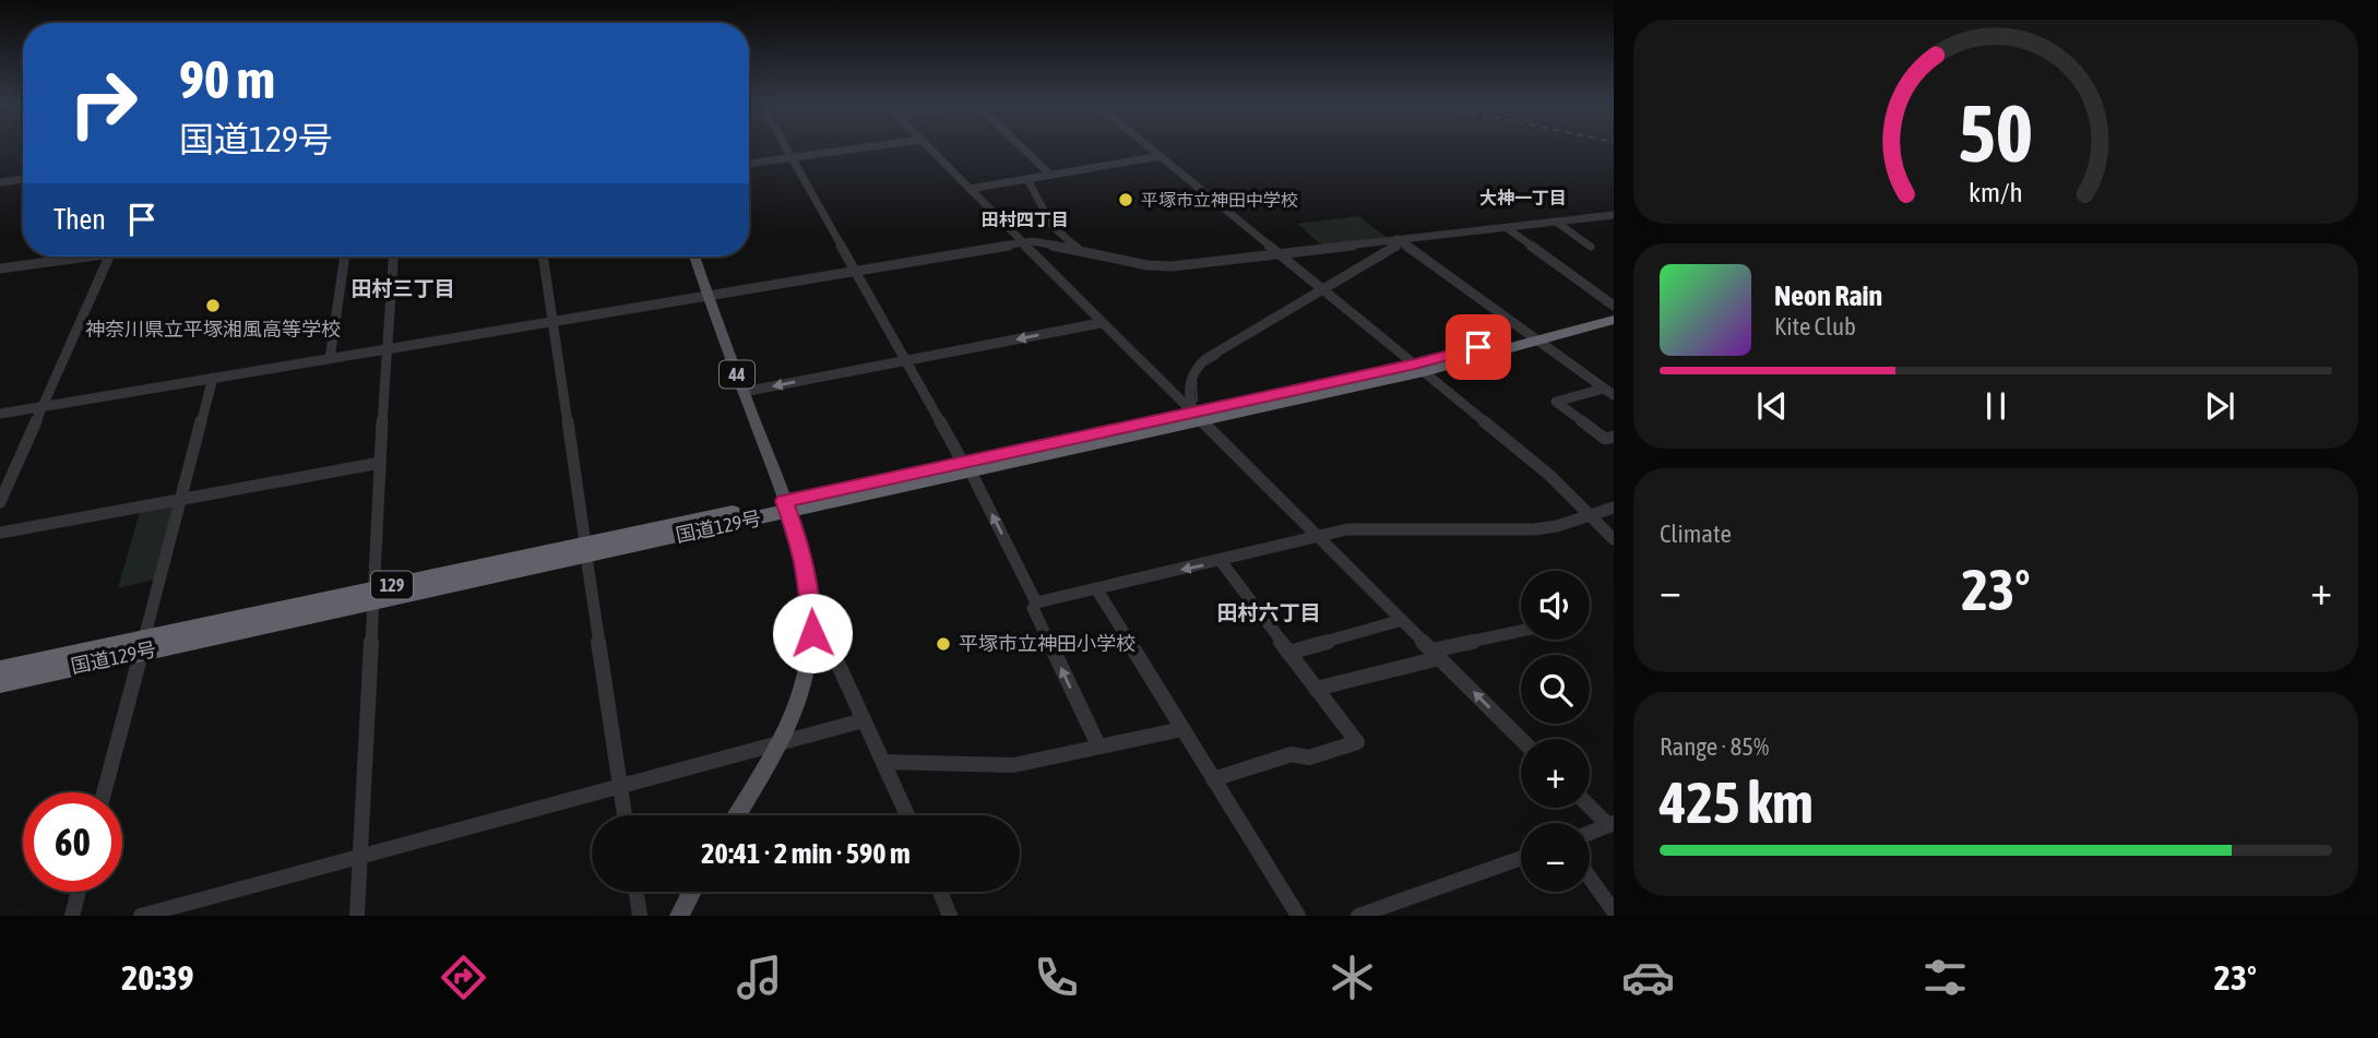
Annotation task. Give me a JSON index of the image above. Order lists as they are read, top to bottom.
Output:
{
  "streets": {
    "highway": ["国道129号", "129"],
    "main road": ["44"]
  },
  "crossings": [
    ["44", "国道129号"]
  ],
  "districts": [
    "大神一丁目",
    "田村四丁目",
    "田村三丁目",
    "田村六丁目"
  ],
  "places": ["平塚市立神田中学校", "神奈川県立平塚湘風高等学校", "平塚市立神田小学校"],
  "page": {
    "turn": ["90 m", "国道129号"],
    "then": "Then",
    "song": ["Neon Rain", "Kite Club"],
    "tile": [
      "Climate",
      ["Range · 85%", "425 km"]
    ],
    "heat": ["−", "23°", "+"],
    "map_buttons": ["+", "−"],
    "limit": "60",
    "trip": "20:41 · 2 min · 590 m",
    "tabs": ["20:39", "23°"],
    "gauge": ["50", "km/h"]
  }
}
